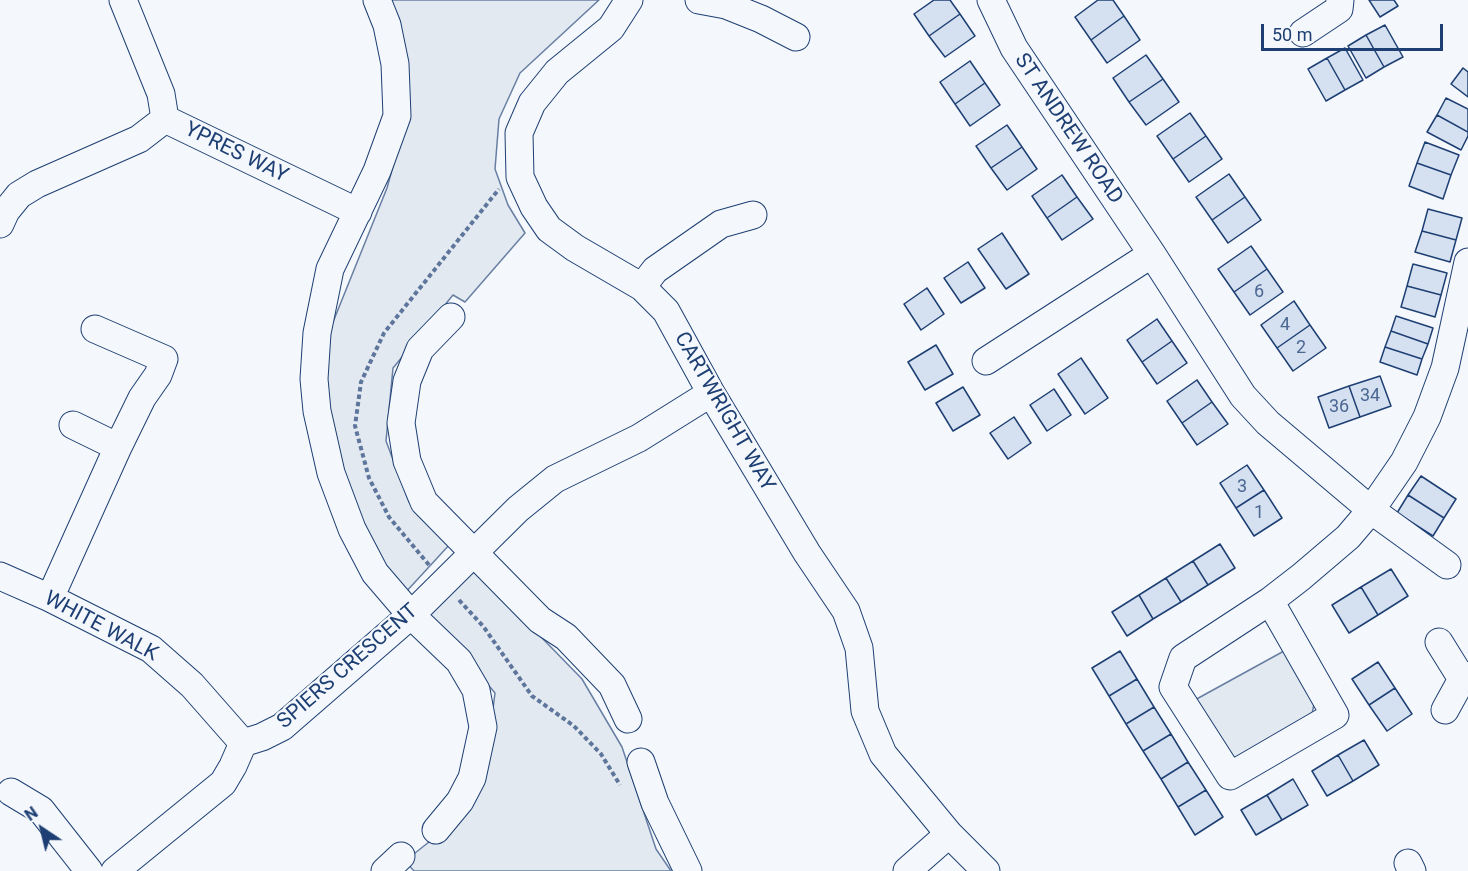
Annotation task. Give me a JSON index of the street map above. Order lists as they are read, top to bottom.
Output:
{
  "streets": {
    "street": [
      "ST ANDREW ROAD",
      "YPRES WAY",
      "CARTWRIGHT WAY",
      "WHITE WALK",
      "SPIERS CRESCENT"
    ]
  },
  "crossings": [
    ["CARTWRIGHT WAY", "SPIERS CRESCENT"],
    ["WHITE WALK", "SPIERS CRESCENT"]
  ],
  "house_numbers": [
    "6",
    "4",
    "2",
    "34",
    "36",
    "3",
    "1"
  ],
  "scale_bar": "50 m",
  "north": "top left"
}
